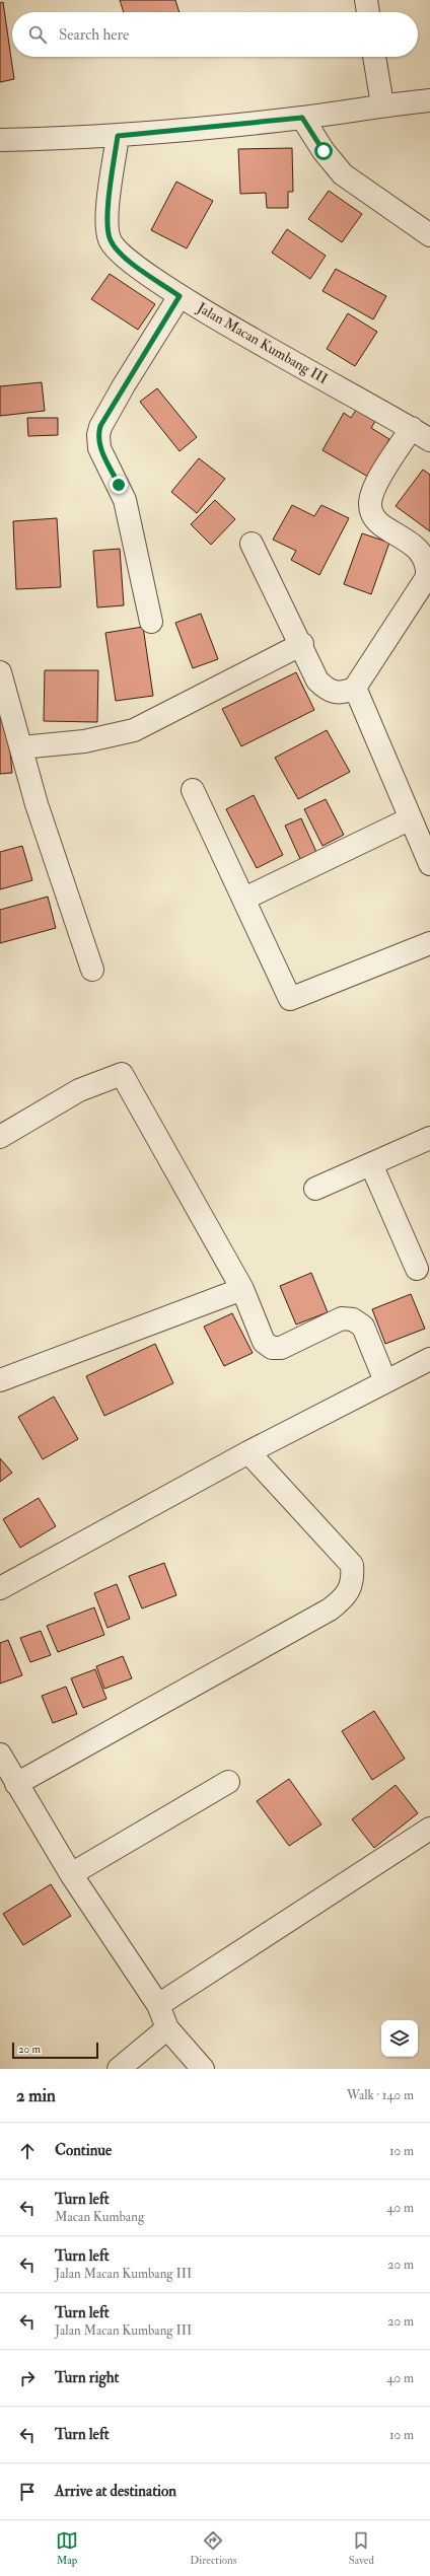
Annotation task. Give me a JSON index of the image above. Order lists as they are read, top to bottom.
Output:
{
  "streets": {
    "street": ["Jalan Macan Kumbang III"]
  },
  "scale_bar": "20 m",
  "page": {
    "search": "Search here",
    "scale": "20 m",
    "heading": ["2 min", "Walk · 140 m"],
    "list": [
      ["Continue", "10 m"],
      ["Turn left", "Macan Kumbang", "40 m"],
      ["Turn left", "Jalan Macan Kumbang III", "20 m"],
      ["Turn left", "Jalan Macan Kumbang III", "20 m"],
      ["Turn right", "40 m"],
      ["Turn left", "10 m"],
      "Arrive at destination"
    ],
    "nav": ["Map", "Directions", "Saved"]
  }
}
